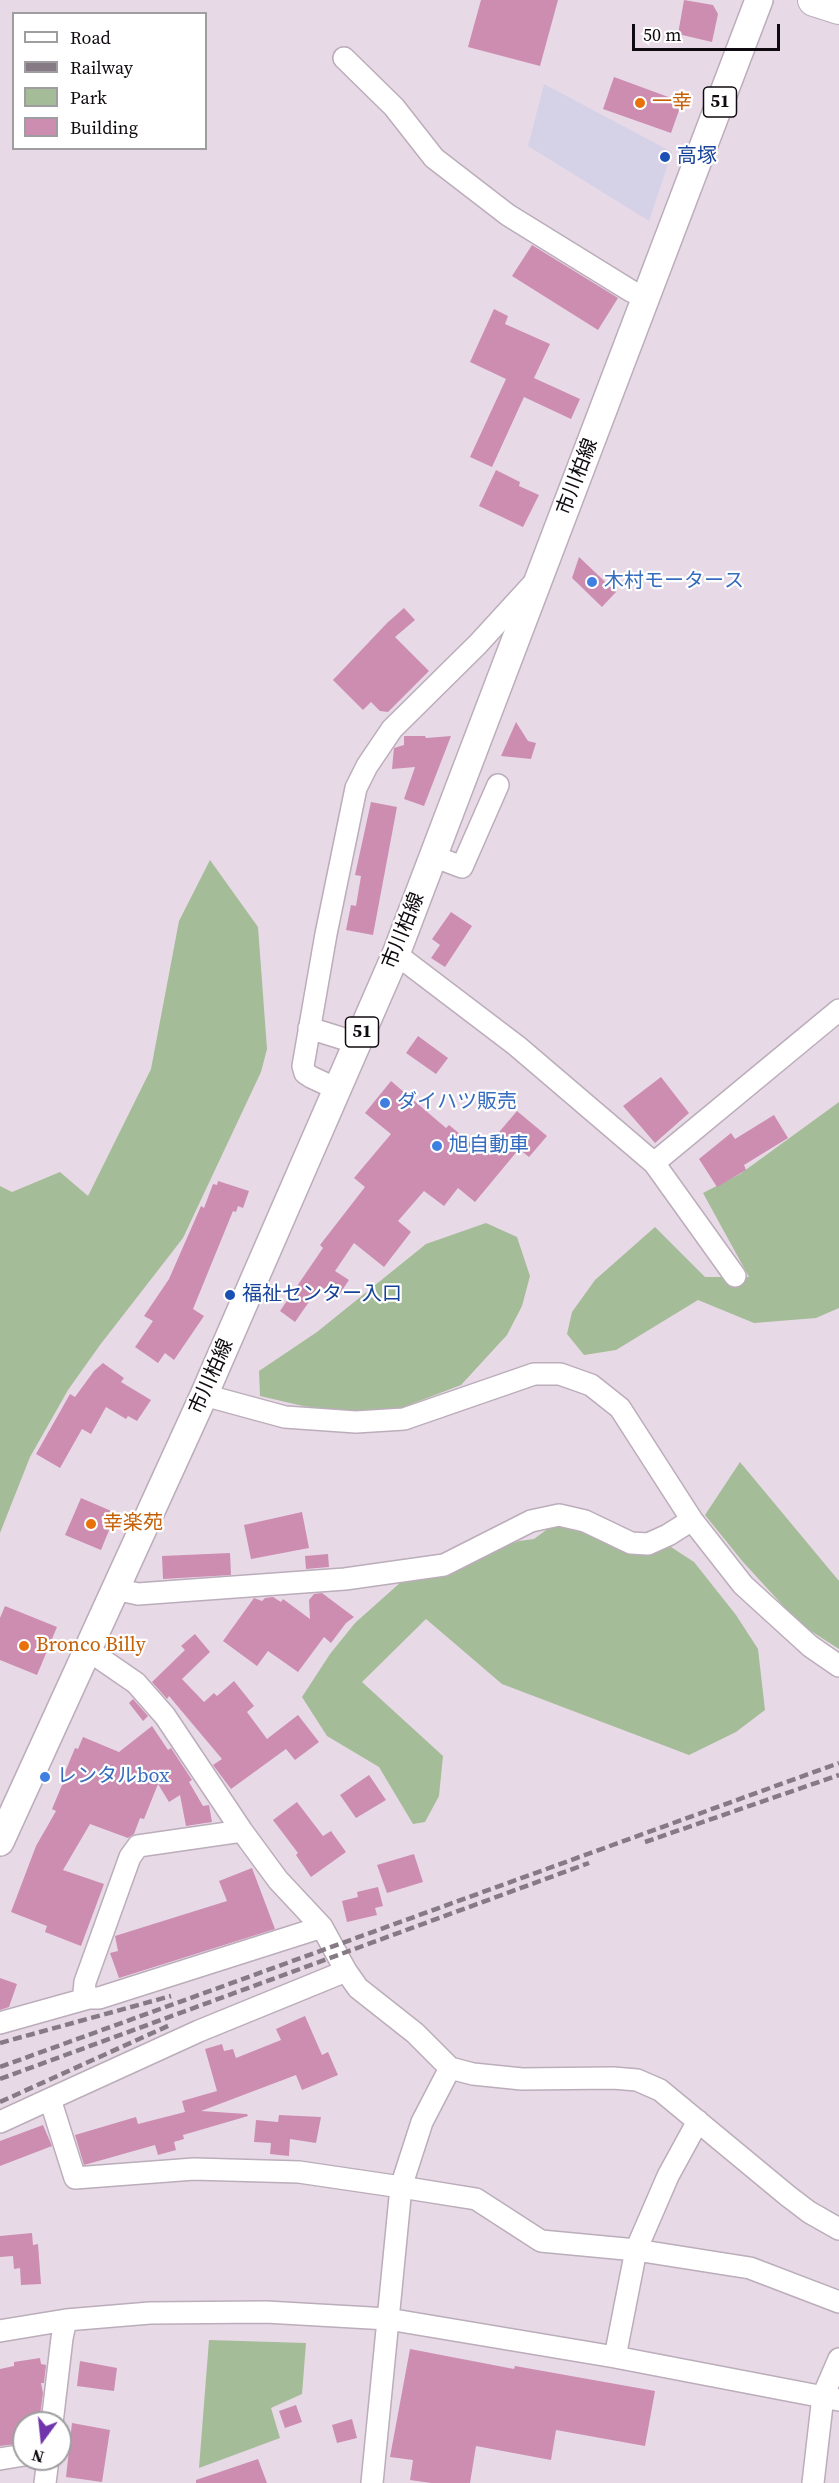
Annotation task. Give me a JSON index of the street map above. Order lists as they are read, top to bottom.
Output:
{
  "streets": {
    "main road": ["51", "市川柏線"]
  },
  "places": [
    "一幸",
    "高塚",
    "木村モータース",
    "ダイハツ販売",
    "旭自動車",
    "福祉センター入口",
    "幸楽苑",
    "Bronco Billy",
    "レンタルbox"
  ],
  "legend": [
    "Road",
    "Railway",
    "Park",
    "Building"
  ],
  "scale_bar": "50 m",
  "north": "bottom"
}
